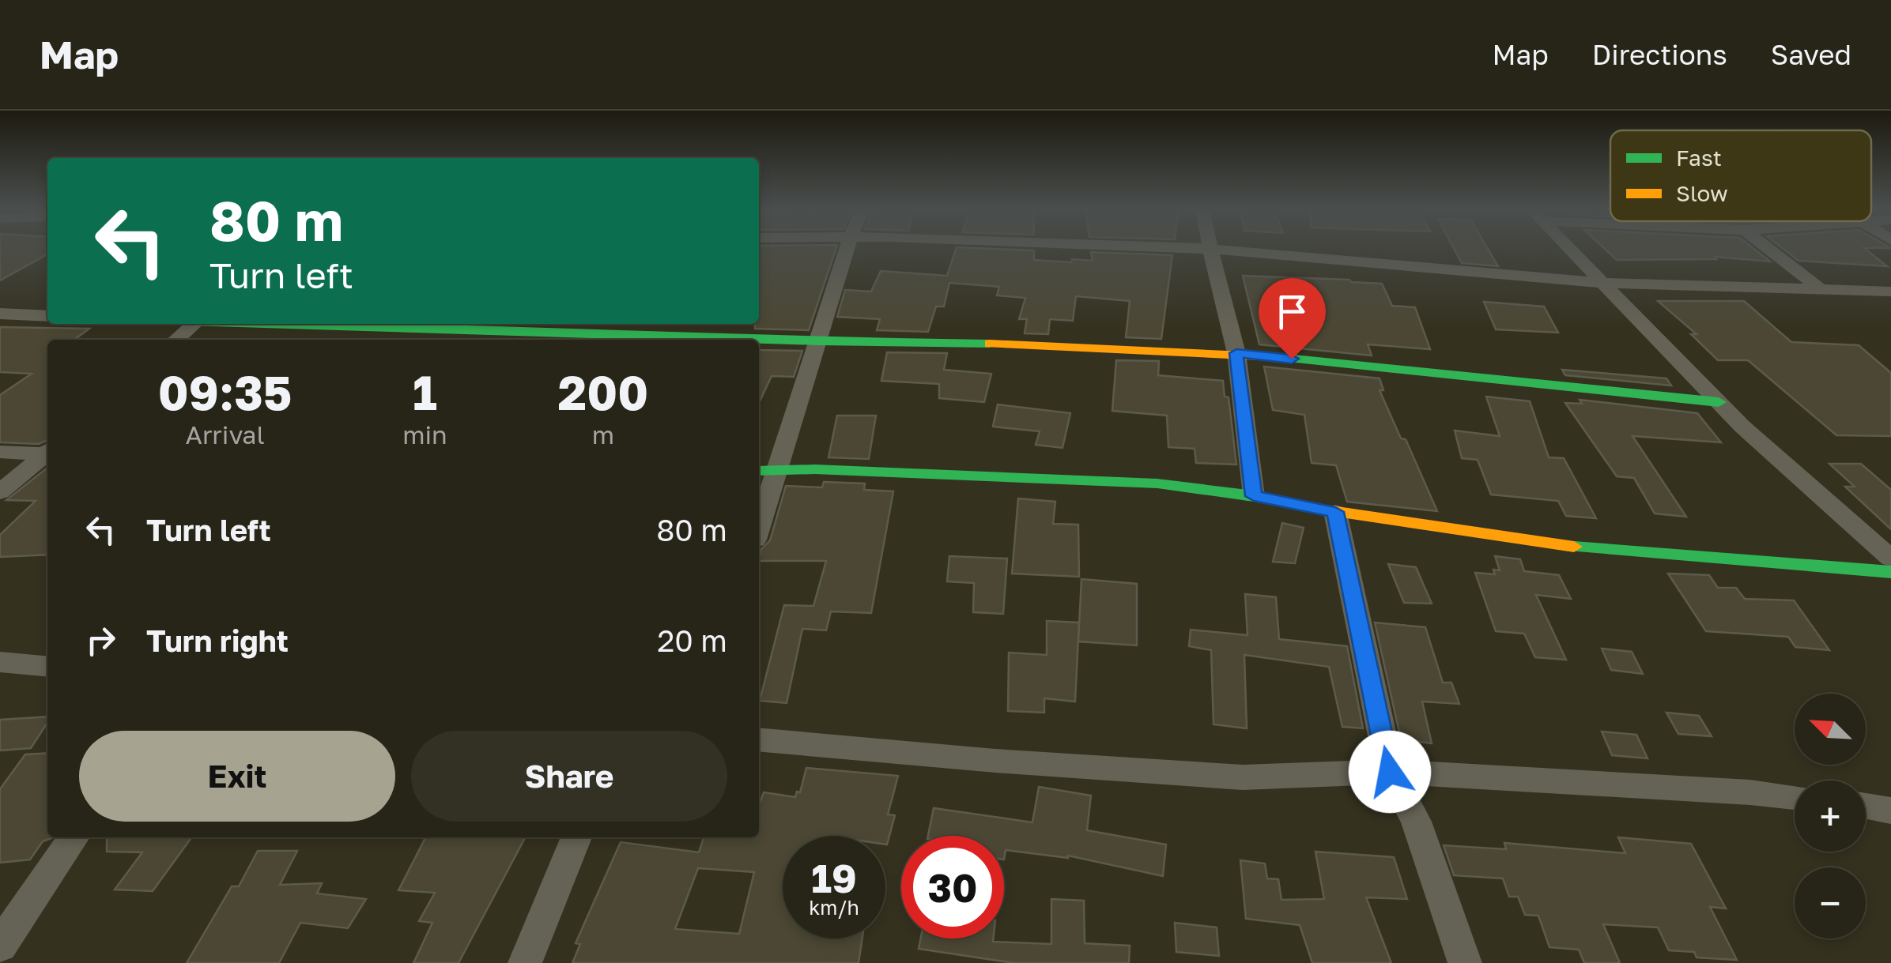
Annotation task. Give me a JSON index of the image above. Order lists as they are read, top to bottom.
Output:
{
  "legend": ["Fast", "Slow"],
  "north": "top left",
  "page": {
    "header": "Map",
    "nav": ["Map", "Directions", "Saved"],
    "turn": ["80 m", "Turn left"],
    "eta": [
      "09:35",
      "Arrival",
      "1",
      "min",
      "200",
      "m"
    ],
    "list": [
      {
        "name": "Turn left",
        "value": "80 m"
      },
      {
        "name": "Turn right",
        "value": "20 m"
      }
    ],
    "map_buttons": ["+", "−"],
    "buttons": ["Exit", "Share"],
    "speed": "19 km/h",
    "limit": "30"
  }
}
